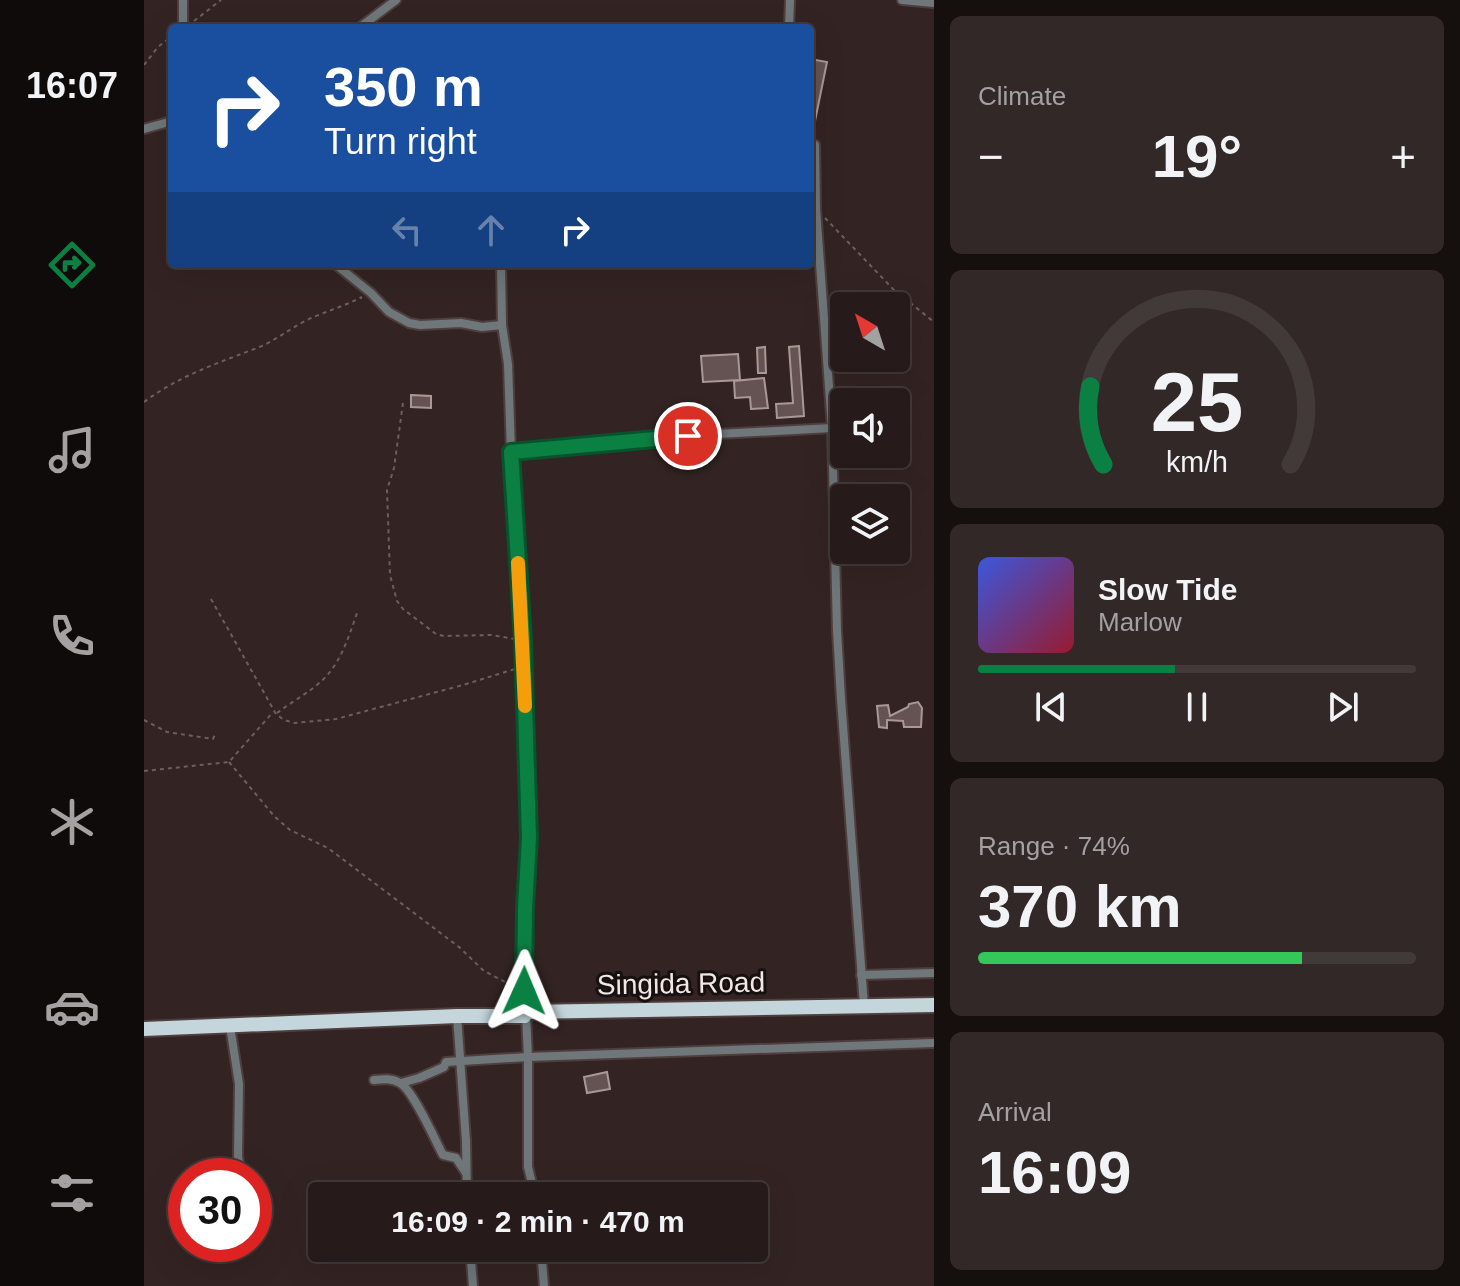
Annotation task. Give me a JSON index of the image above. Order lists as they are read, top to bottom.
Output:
{
  "streets": {
    "highway": ["Singida Road"]
  },
  "north": "top left",
  "page": {
    "tabs": "16:07",
    "tile": [
      "Climate",
      ["Range · 74%", "370 km"],
      ["Arrival", "16:09"]
    ],
    "turn": ["350 m", "Turn right"],
    "heat": ["−", "19°", "+"],
    "song": ["Slow Tide", "Marlow"],
    "limit": "30",
    "trip": "16:09 · 2 min · 470 m",
    "gauge": ["25", "km/h"]
  }
}
